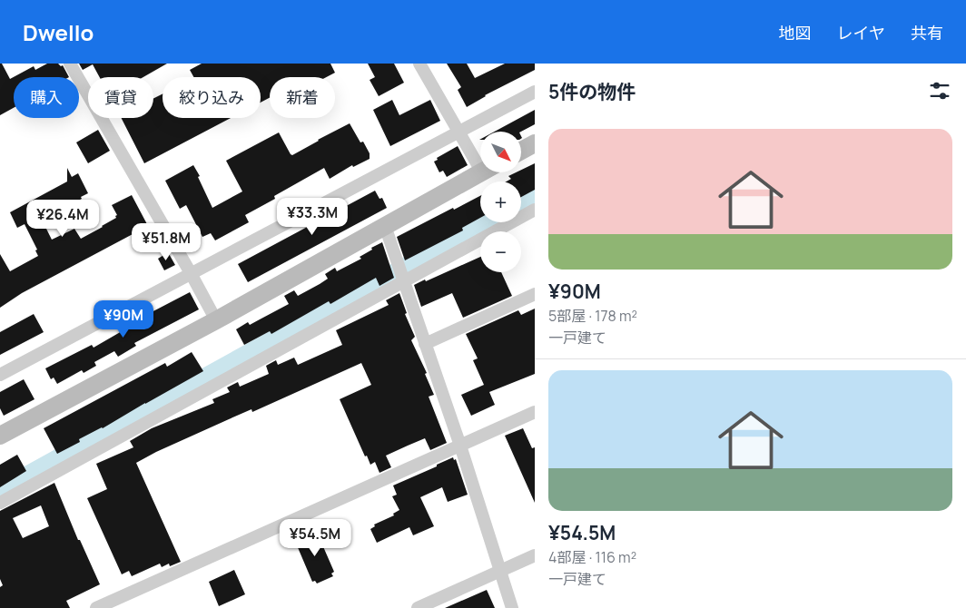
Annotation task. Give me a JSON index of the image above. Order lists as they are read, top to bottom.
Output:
{
  "north": "bottom right",
  "page": {
    "header": "Dwello",
    "nav": ["地図", "レイヤ", "共有"],
    "heading": "5件の物件",
    "chip": [
      "購入",
      "賃貸",
      "絞り込み",
      "新着"
    ],
    "list": [
      {
        "name": "¥90M",
        "note": "5部屋 · 178 m² · 一戸建て"
      },
      {
        "name": "¥54.5M",
        "note": "4部屋 · 116 m² · 一戸建て"
      }
    ],
    "map_buttons": ["+", "−"],
    "price": [
      "¥33.3M",
      "¥26.4M",
      "¥51.8M",
      "¥90M",
      "¥54.5M"
    ]
  }
}
